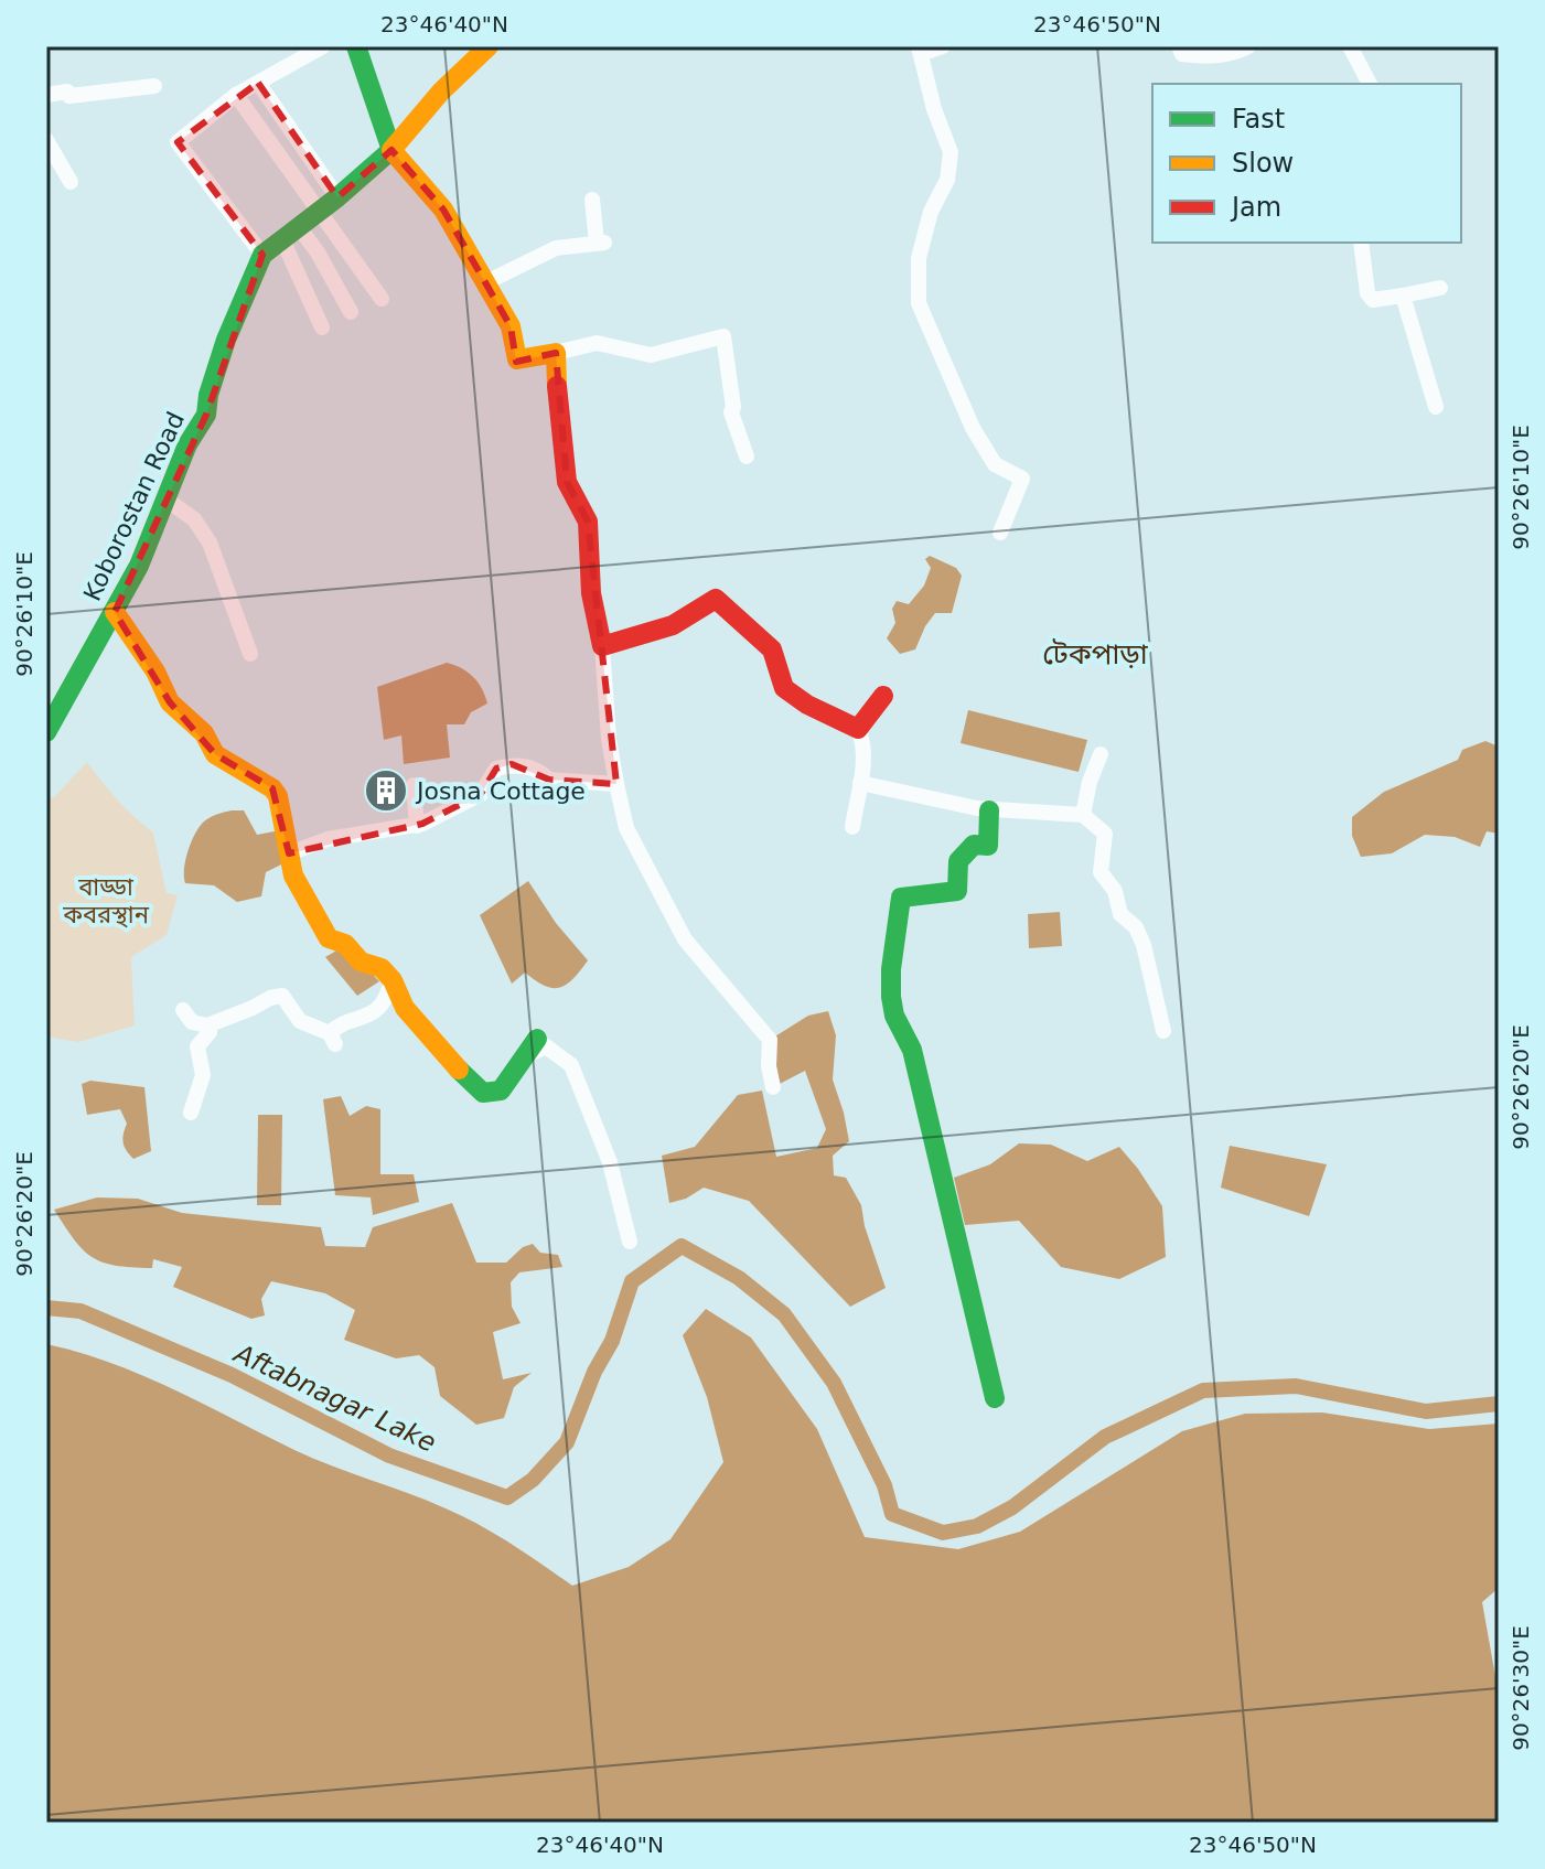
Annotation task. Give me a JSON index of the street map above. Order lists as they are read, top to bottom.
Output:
{
  "streets": {
    "street": ["Koborostan Road"]
  },
  "districts": ["টেকপাড়া"],
  "water": ["Aftabnagar Lake"],
  "parks": ["বাড্ডা কবরস্থান"],
  "places": {
    "building": ["Josna Cottage"]
  },
  "legend": ["Fast", "Slow", "Jam"],
  "coordinates": [
    "23°46'40\"N",
    "23°46'50\"N",
    "90°26'10\"E",
    "90°26'20\"E",
    "90°26'30\"E"
  ]
}
